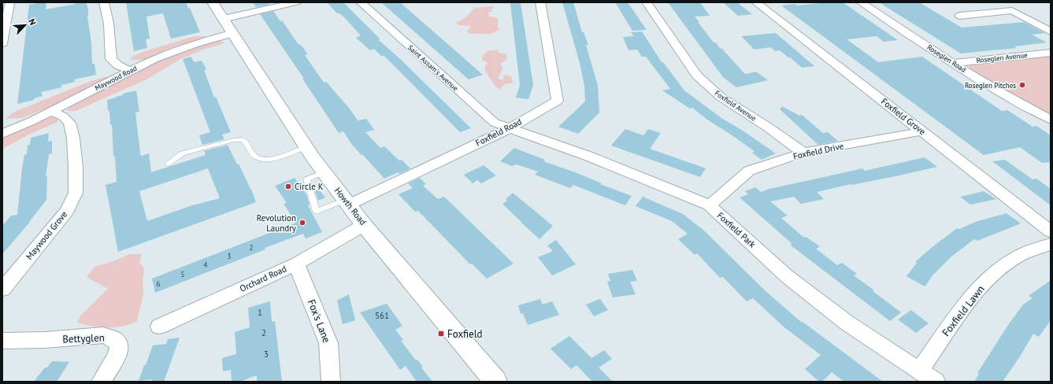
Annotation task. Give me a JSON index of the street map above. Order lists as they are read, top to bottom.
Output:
{
  "streets": {
    "main road": ["Howth Road"],
    "street": [
      "Roseglen Avenue",
      "Roseglen Road",
      "Saint Assam's Avenue",
      "Maywood Road",
      "Foxfield Avenue",
      "Foxfield Grove",
      "Foxfield Road",
      "Foxfield Drive",
      "Foxfield Park",
      "Maywood Grove",
      "Orchard Road",
      "Foxfield Lawn",
      "Fox's Lane",
      "Bettyglen"
    ]
  },
  "crossings": [
    ["Roseglen Avenue", "Roseglen Road"],
    ["Saint Assam's Avenue", "Foxfield Road"],
    ["Saint Assam's Avenue", "Foxfield Park"],
    ["Maywood Road", "Howth Road"],
    ["Maywood Road", "Maywood Grove"],
    ["Foxfield Avenue", "Foxfield Drive"],
    ["Foxfield Grove", "Foxfield Drive"],
    ["Foxfield Road", "Howth Road"],
    ["Foxfield Road", "Foxfield Park"],
    ["Foxfield Drive", "Foxfield Park"],
    ["Howth Road", "Orchard Road"],
    ["Foxfield Park", "Foxfield Lawn"],
    ["Orchard Road", "Fox's Lane"]
  ],
  "places": {
    "other": ["Roseglen Pitches", "Circle K", "Revolution Laundry"],
    "transit": ["Foxfield"]
  },
  "house_numbers": [
    "2",
    "3",
    "4",
    "5",
    "6",
    "1",
    "561",
    "2",
    "3"
  ],
  "north": "top right"
}
